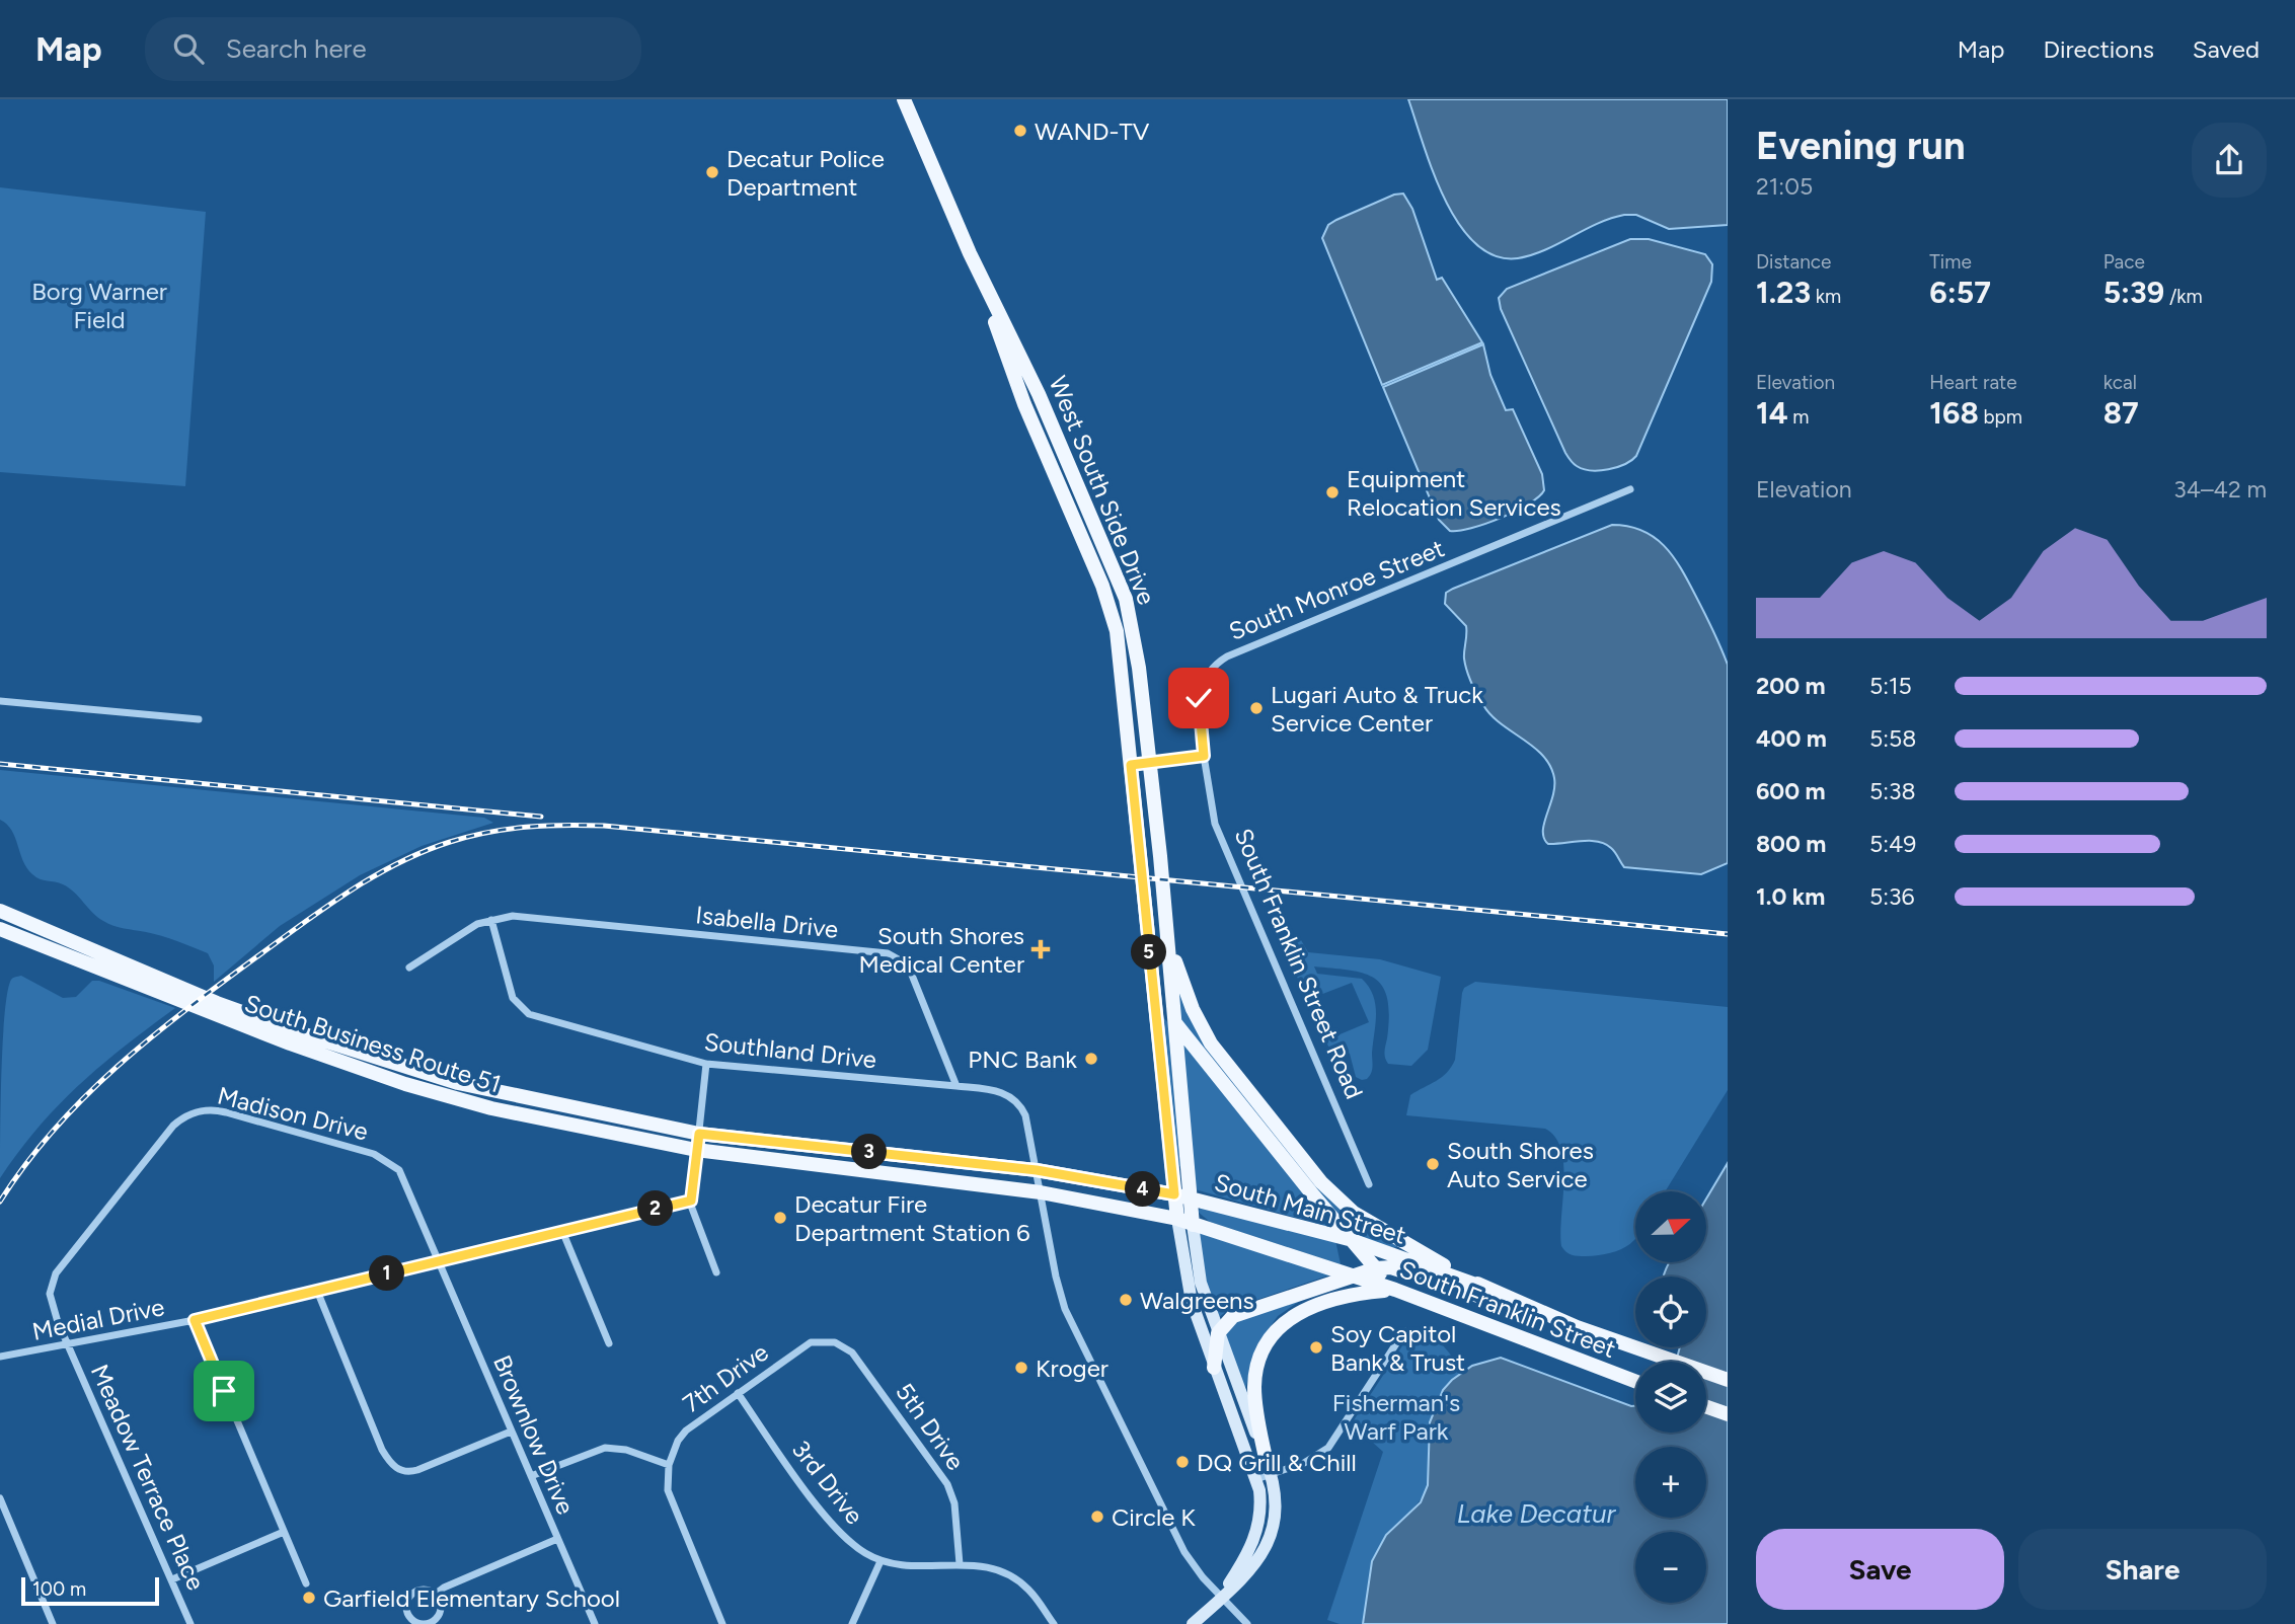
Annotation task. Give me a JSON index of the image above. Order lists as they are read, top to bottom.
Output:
{
  "streets": {
    "main road": [
      "West South Side Drive",
      "South Business Route 51",
      "South Main Street",
      "South Franklin Street"
    ],
    "street": [
      "South Monroe Street",
      "Isabella Drive",
      "South Franklin Street Road",
      "Southland Drive",
      "Madison Drive",
      "Medial Drive",
      "7th Drive",
      "5th Drive",
      "Brownlow Drive",
      "Meadow Terrace Place",
      "3rd Drive"
    ]
  },
  "crossings": [
    ["West South Side Drive", "South Main Street"],
    ["South Monroe Street", "South Franklin Street Road"],
    ["Isabella Drive", "Southland Drive"],
    ["South Business Route 51", "Southland Drive"],
    ["South Business Route 51", "South Main Street"],
    ["Southland Drive", "South Main Street"],
    ["Madison Drive", "Medial Drive"],
    ["Madison Drive", "Brownlow Drive"],
    ["Madison Drive", "Meadow Terrace Place"],
    ["South Main Street", "South Franklin Street"],
    ["Medial Drive", "Brownlow Drive"],
    ["Medial Drive", "Meadow Terrace Place"],
    ["7th Drive", "5th Drive"],
    ["7th Drive", "3rd Drive"],
    ["5th Drive", "3rd Drive"]
  ],
  "water": ["Lake Decatur"],
  "parks": ["Borg Warner Field", "Fisherman's Warf Park"],
  "places": {
    "other": [
      "WAND-TV",
      "Decatur Police Department",
      "Equipment Relocation Services",
      "Lugari Auto & Truck Service Center",
      "PNC Bank",
      "South Shores Auto Service",
      "Decatur Fire Department Station 6",
      "Walgreens",
      "Soy Capitol Bank & Trust",
      "Kroger",
      "DQ Grill & Chill",
      "Circle K",
      "Garfield Elementary School"
    ],
    "health": ["South Shores Medical Center"]
  },
  "scale_bar": "100 m",
  "north": "right",
  "page": {
    "header": "Map",
    "search": "Search here",
    "nav": ["Map", "Directions", "Saved"],
    "heading": ["Evening run", "21:05"],
    "stats": [
      ["Distance", "1.23 km"],
      ["Time", "6:57"],
      ["Pace", "5:39 /km"],
      ["Elevation", "14 m"],
      ["Heart rate", "168 bpm"],
      ["kcal", "87"]
    ],
    "chart": ["Elevation", "34–42 m"],
    "list": [
      {
        "name": "200 m",
        "note": "5:15"
      },
      {
        "name": "400 m",
        "note": "5:58"
      },
      {
        "name": "600 m",
        "note": "5:38"
      },
      {
        "name": "800 m",
        "note": "5:49"
      },
      {
        "name": "1.0 km",
        "note": "5:36"
      }
    ],
    "pins": [
      "5",
      "3",
      "4",
      "2",
      "1"
    ],
    "map_buttons": ["+", "−"],
    "buttons": ["Save", "Share"],
    "scale": "100 m"
  }
}
